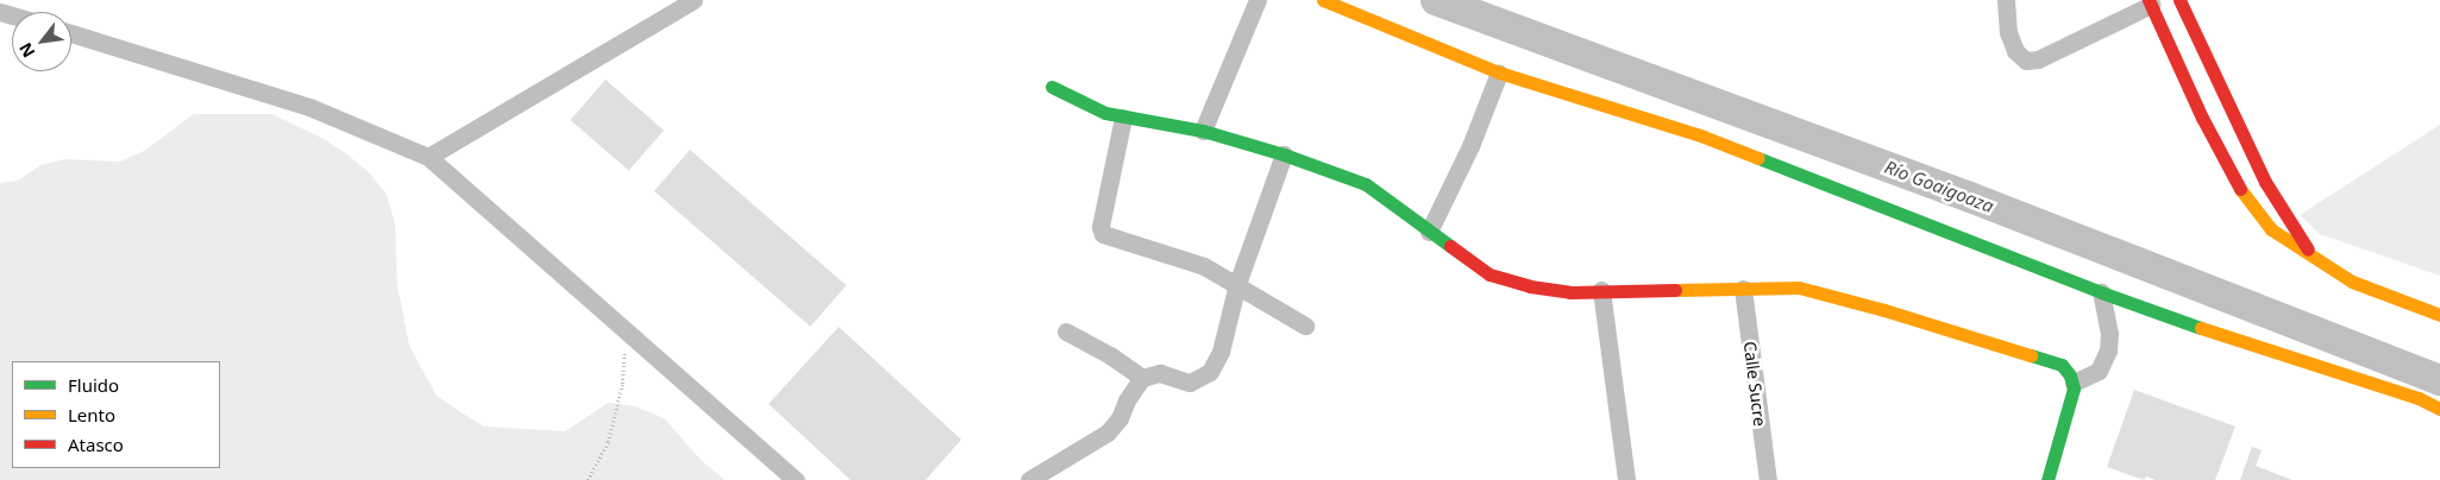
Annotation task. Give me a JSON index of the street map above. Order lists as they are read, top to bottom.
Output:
{
  "streets": {
    "street": ["Calle Sucre"]
  },
  "water": ["Río Goaigoaza"],
  "legend": ["Fluido", "Lento", "Atasco"],
  "north": "bottom left"
}
